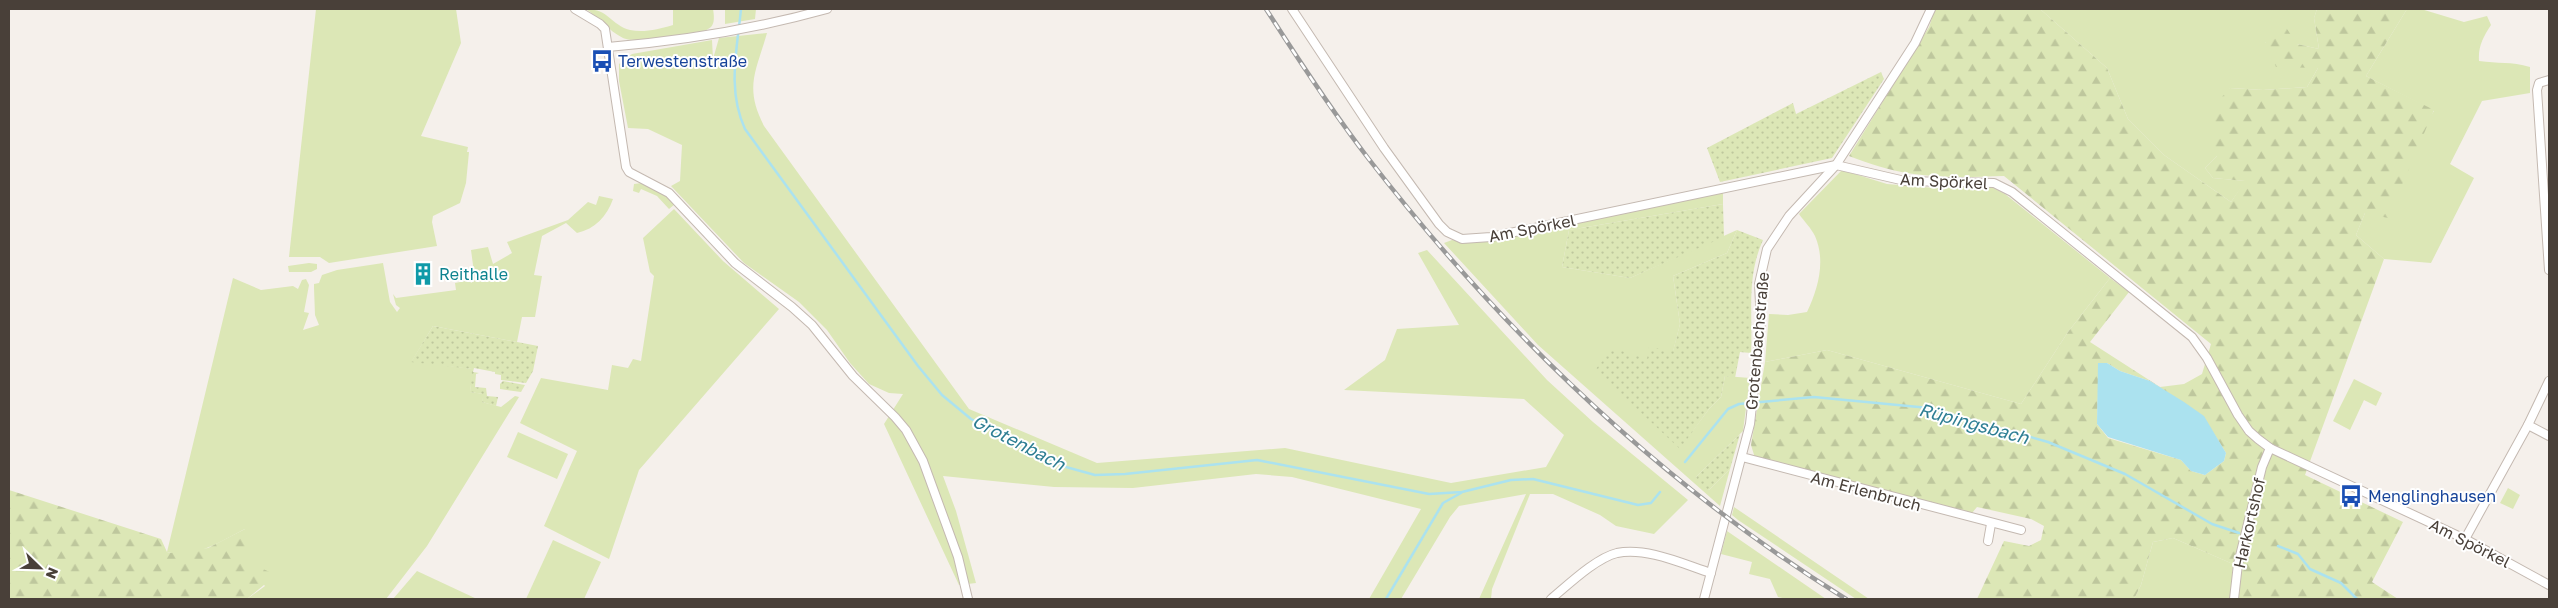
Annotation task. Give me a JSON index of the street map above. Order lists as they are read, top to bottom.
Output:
{
  "streets": {
    "street": [
      "Am Spörkel",
      "Grotenbachstraße",
      "Am Erlenbruch",
      "Harkortshof"
    ]
  },
  "crossings": [
    ["Am Spörkel", "Grotenbachstraße"],
    ["Am Spörkel", "Harkortshof"],
    ["Grotenbachstraße", "Am Erlenbruch"]
  ],
  "water": ["Rüpingsbach", "Grotenbach"],
  "places": {
    "bus stop": ["Terwestenstraße", "Menglinghausen"],
    "building": ["Reithalle"]
  },
  "north": "bottom right"
}
